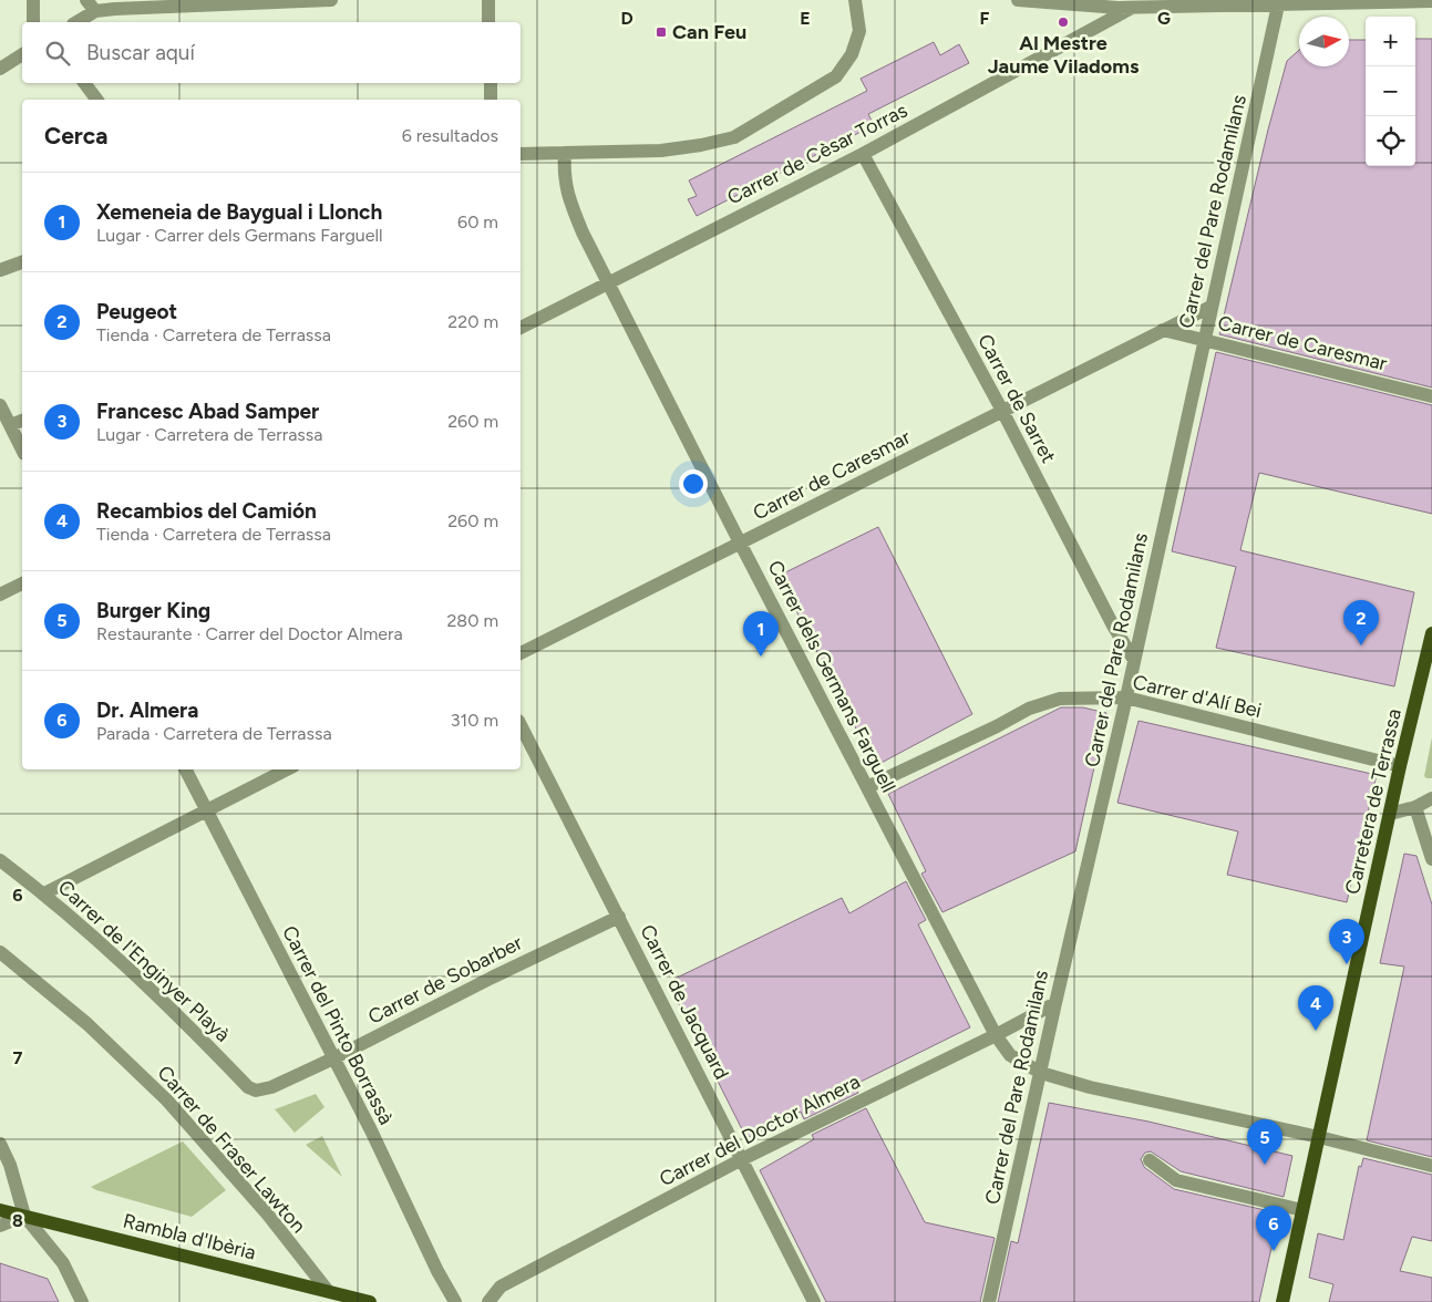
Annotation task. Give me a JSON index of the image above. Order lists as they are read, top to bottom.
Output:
{
  "streets": {
    "main road": ["Carretera de Terrassa", "Rambla d'Ibèria"],
    "street": [
      "Carrer de Cèsar Torras",
      "Carrer del Pare Rodamilans",
      "Carrer de Caresmar",
      "Carrer de Sarret",
      "Carrer dels Germans Farguell",
      "Carrer d'Alí Bei",
      "Carrer de l'Enginyer Playà",
      "Carrer de Sobarber",
      "Carrer de Jacquard",
      "Carrer del Pinto Borrassà",
      "Carrer del Doctor Almera",
      "Carrer de Fraser Lawton"
    ]
  },
  "crossings": [
    ["Carrer de Cèsar Torras", "Carrer de Sarret"],
    ["Carrer de Cèsar Torras", "Carrer dels Germans Farguell"],
    ["Carrer del Pare Rodamilans", "Carrer de Caresmar"],
    ["Carrer del Pare Rodamilans", "Carrer de Sarret"],
    ["Carrer del Pare Rodamilans", "Carrer dels Germans Farguell"],
    ["Carrer del Pare Rodamilans", "Carrer d'Alí Bei"],
    ["Carrer del Pare Rodamilans", "Carrer del Doctor Almera"],
    ["Carrer de Caresmar", "Carrer de Sarret"],
    ["Carrer de Caresmar", "Carrer dels Germans Farguell"],
    ["Carrer dels Germans Farguell", "Carrer d'Alí Bei"],
    ["Carrer dels Germans Farguell", "Carrer del Doctor Almera"],
    ["Carrer d'Alí Bei", "Carretera de Terrassa"],
    ["Carrer de l'Enginyer Playà", "Carrer de Sobarber"],
    ["Carrer de Sobarber", "Carrer de Jacquard"],
    ["Carrer de Sobarber", "Carrer del Pinto Borrassà"],
    ["Carrer de Jacquard", "Carrer del Doctor Almera"],
    ["Carrer de Fraser Lawton", "Rambla d'Ibèria"]
  ],
  "places": {
    "other": ["Al Mestre Jaume Viladoms"],
    "transit": ["Can Feu"]
  },
  "north": "right",
  "page": {
    "map_buttons": ["+", "−"],
    "search": "Buscar aquí",
    "heading": ["Cerca", "6 resultados"],
    "list": [
      {
        "mark": "1",
        "name": "Xemeneia de Baygual i Llonch",
        "note": "Lugar · Carrer dels Germans Farguell",
        "value": "60 m"
      },
      {
        "mark": "2",
        "name": "Peugeot",
        "note": "Tienda · Carretera de Terrassa",
        "value": "220 m"
      },
      {
        "mark": "3",
        "name": "Francesc Abad Samper",
        "note": "Lugar · Carretera de Terrassa",
        "value": "260 m"
      },
      {
        "mark": "4",
        "name": "Recambios del Camión",
        "note": "Tienda · Carretera de Terrassa",
        "value": "260 m"
      },
      {
        "mark": "5",
        "name": "Burger King",
        "note": "Restaurante · Carrer del Doctor Almera",
        "value": "280 m"
      },
      {
        "mark": "6",
        "name": "Dr. Almera",
        "note": "Parada · Carretera de Terrassa",
        "value": "310 m"
      }
    ],
    "pins": [
      "2",
      "1",
      "3",
      "4",
      "5",
      "6"
    ]
  },
  "grid": {
    "columns": [
      "D",
      "E",
      "F",
      "G"
    ],
    "rows": ["6", "7", "8"]
  }
}
